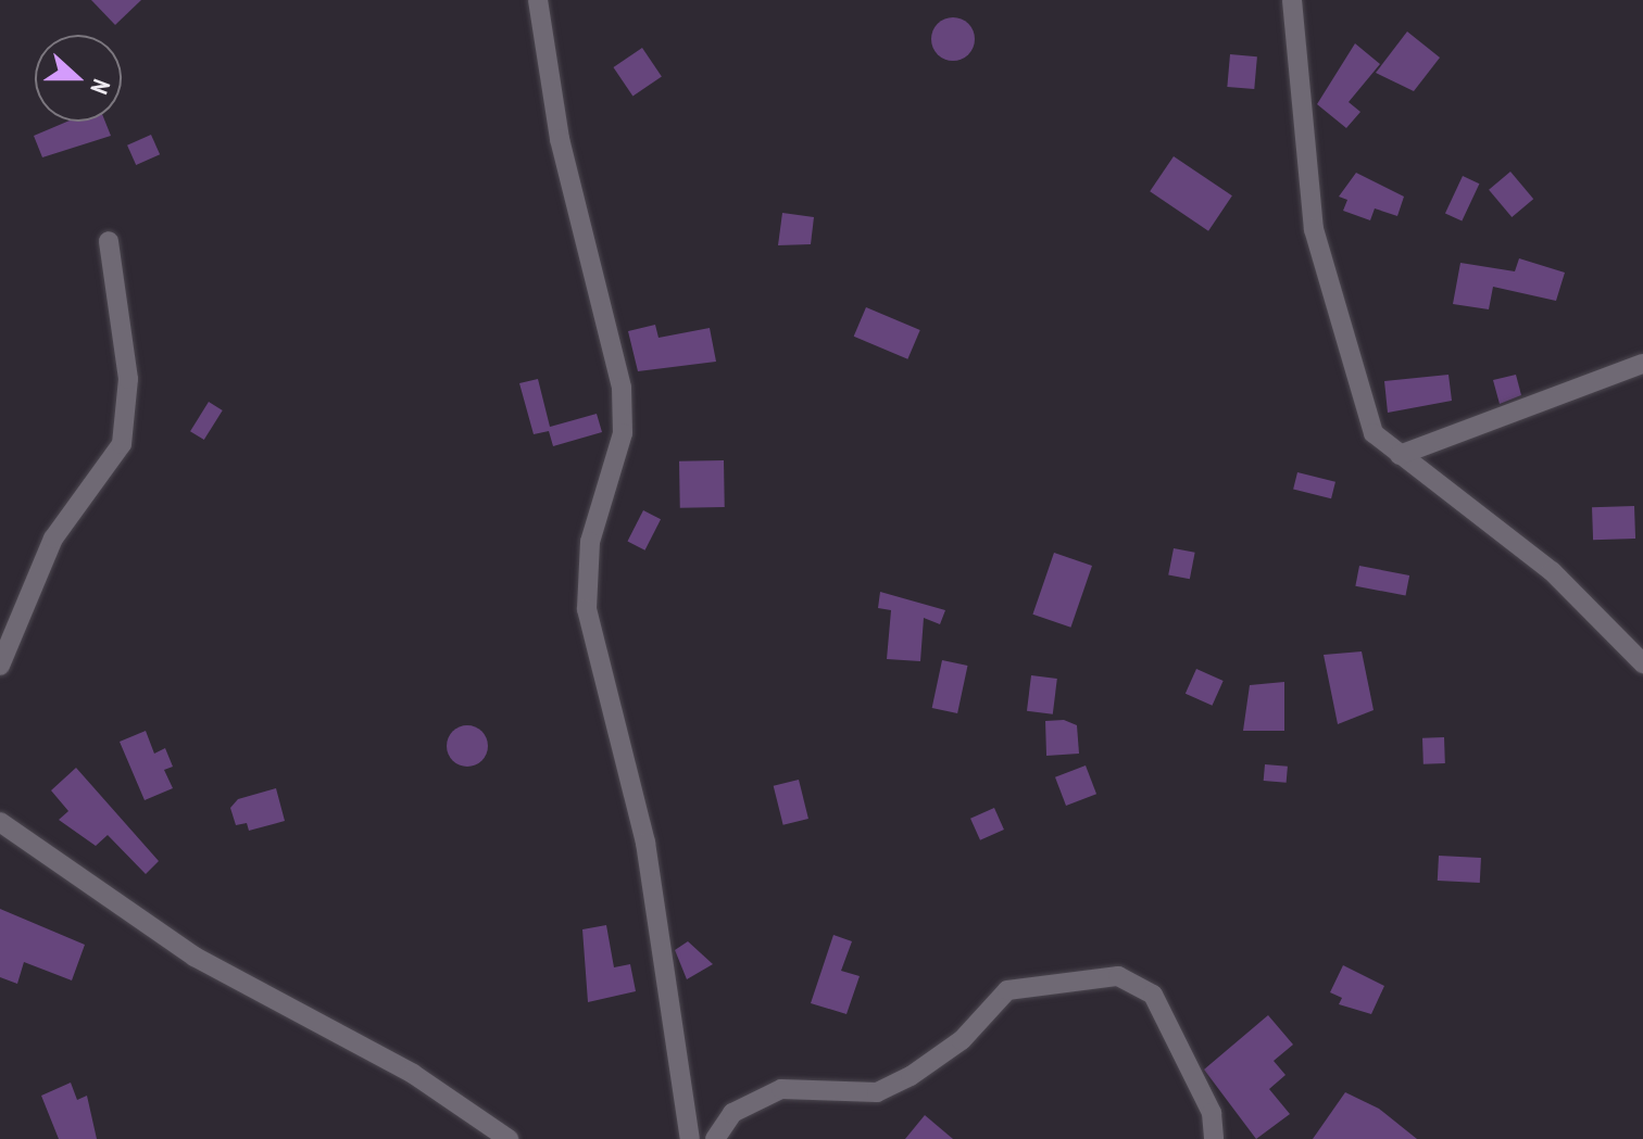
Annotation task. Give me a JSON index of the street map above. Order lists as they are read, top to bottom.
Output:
{
  "north": "right"
}
